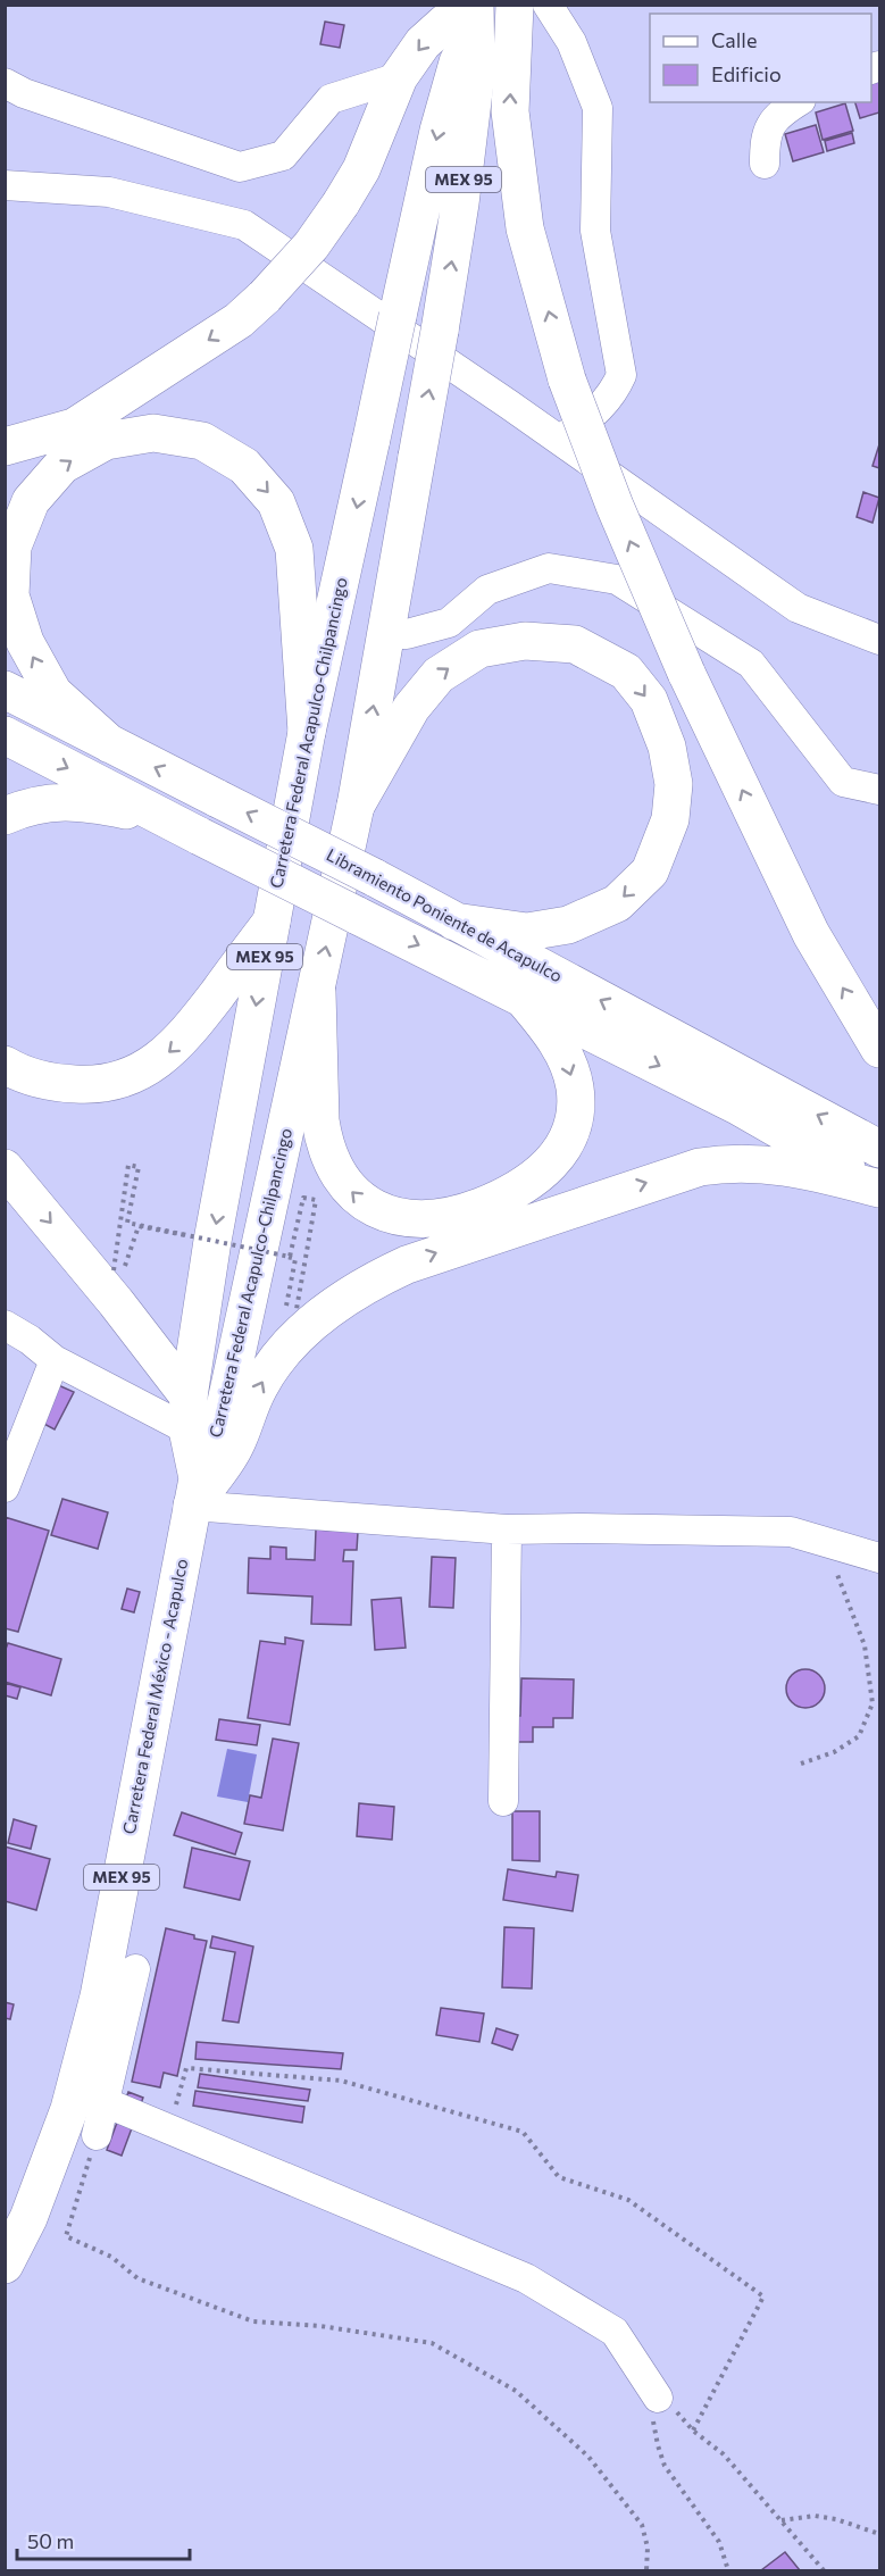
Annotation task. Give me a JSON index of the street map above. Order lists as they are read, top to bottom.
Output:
{
  "streets": {
    "main road": [
      "MEX 95",
      "Carretera Federal Acapulco-Chilpancingo",
      "Libramiento Poniente de Acapulco",
      "Carretera Federal México - Acapulco"
    ]
  },
  "crossings": [
    ["Carretera Federal Acapulco-Chilpancingo", "Carretera Federal México - Acapulco"]
  ],
  "legend": ["Calle", "Edificio"],
  "scale_bar": "50 m"
}
